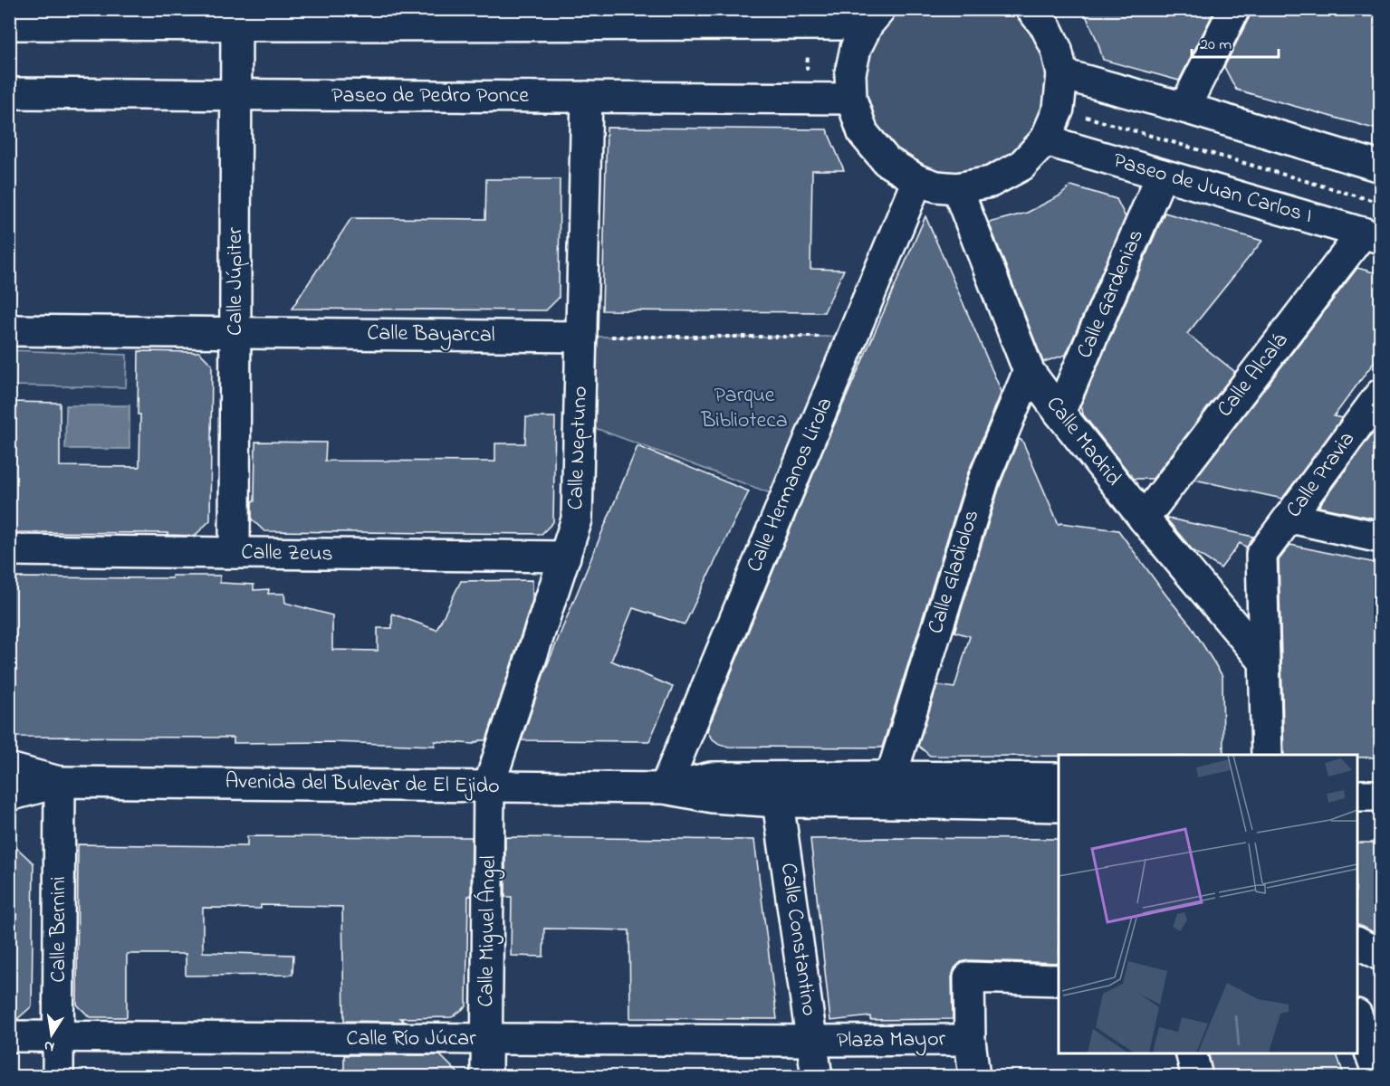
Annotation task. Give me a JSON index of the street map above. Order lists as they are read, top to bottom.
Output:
{
  "streets": {
    "street": [
      "Paseo de Pedro Ponce",
      "Paseo de Juan Carlos I",
      "Calle Júpiter",
      "Calle Gardenias",
      "Calle Bayarcal",
      "Calle Alcalá",
      "Calle Madrid",
      "Calle Neptuno",
      "Calle Pravia",
      "Calle Hermanos Lirola",
      "Calle Zeus",
      "Calle Gladiolos",
      "Avenida del Bulevar de El Ejido",
      "Calle Bernini",
      "Calle Miguel Ángel",
      "Calle Constantino",
      "Calle Río Júcar",
      "Plaza Mayor"
    ]
  },
  "crossings": [
    ["Paseo de Pedro Ponce", "Calle Júpiter"],
    ["Paseo de Pedro Ponce", "Calle Neptuno"],
    ["Paseo de Juan Carlos I", "Calle Gardenias"],
    ["Paseo de Juan Carlos I", "Calle Alcalá"],
    ["Calle Júpiter", "Calle Bayarcal"],
    ["Calle Júpiter", "Calle Zeus"],
    ["Calle Gardenias", "Calle Madrid"],
    ["Calle Bayarcal", "Calle Neptuno"],
    ["Calle Alcalá", "Calle Madrid"],
    ["Calle Madrid", "Calle Pravia"],
    ["Calle Madrid", "Calle Gladiolos"],
    ["Calle Neptuno", "Calle Zeus"],
    ["Calle Neptuno", "Avenida del Bulevar de El Ejido"],
    ["Calle Neptuno", "Calle Miguel Ángel"],
    ["Calle Hermanos Lirola", "Avenida del Bulevar de El Ejido"],
    ["Calle Gladiolos", "Avenida del Bulevar de El Ejido"],
    ["Avenida del Bulevar de El Ejido", "Calle Bernini"],
    ["Avenida del Bulevar de El Ejido", "Calle Miguel Ángel"],
    ["Avenida del Bulevar de El Ejido", "Calle Constantino"],
    ["Calle Bernini", "Calle Río Júcar"],
    ["Calle Miguel Ángel", "Calle Río Júcar"],
    ["Calle Constantino", "Calle Río Júcar"],
    ["Calle Constantino", "Plaza Mayor"],
    ["Calle Río Júcar", "Plaza Mayor"]
  ],
  "parks": ["Parque Biblioteca"],
  "scale_bar": "20 m",
  "north": "bottom"
}
